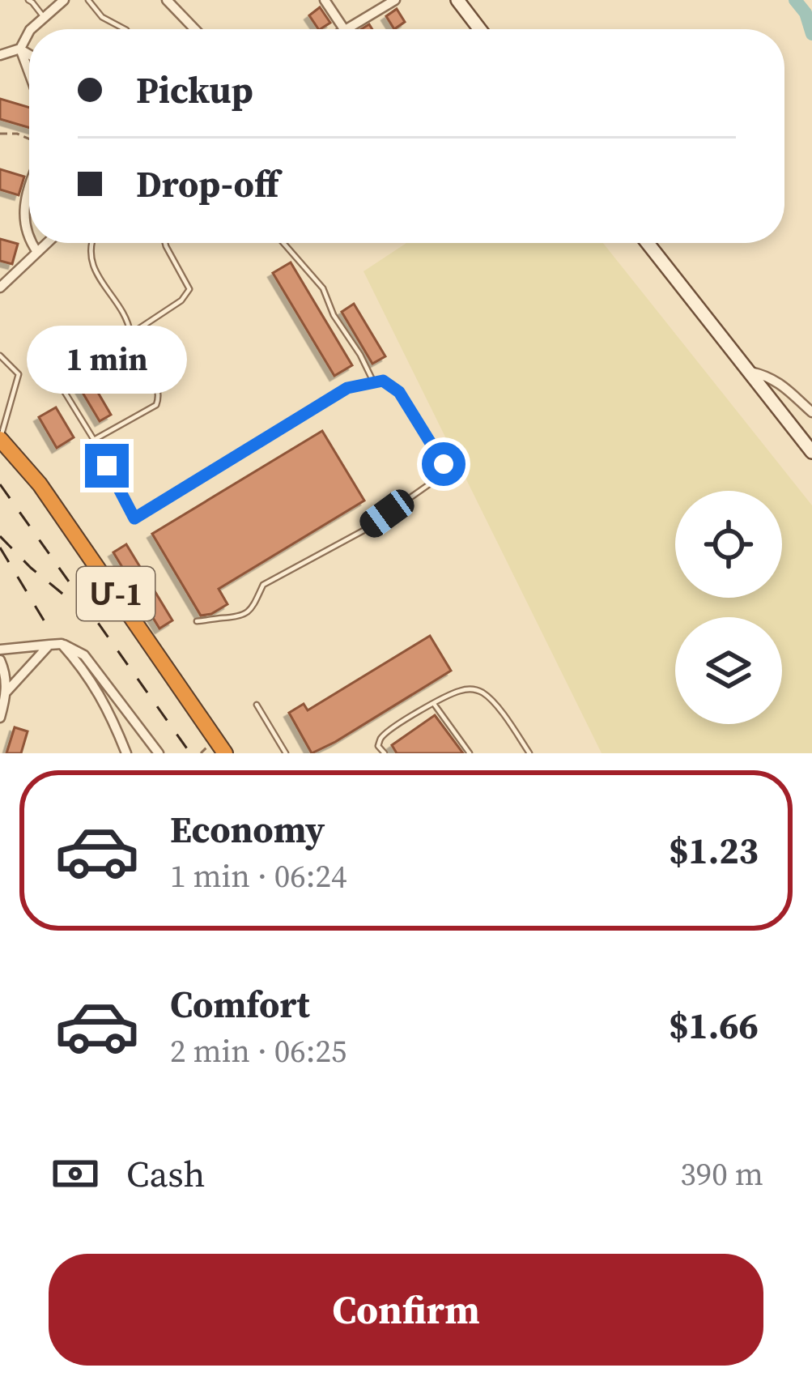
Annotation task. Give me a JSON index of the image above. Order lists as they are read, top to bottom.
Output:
{
  "streets": {
    "highway": ["Մ-1"]
  },
  "page": {
    "banner": ["Pickup", "Drop-off"],
    "bubble": "1 min",
    "list": [
      {
        "name": "Economy",
        "note": "1 min · 06:24",
        "value": "$1.23"
      },
      {
        "name": "Comfort",
        "note": "2 min · 06:25",
        "value": "$1.66"
      }
    ],
    "pay": ["Cash", "390 m"],
    "buttons": "Confirm"
  }
}
